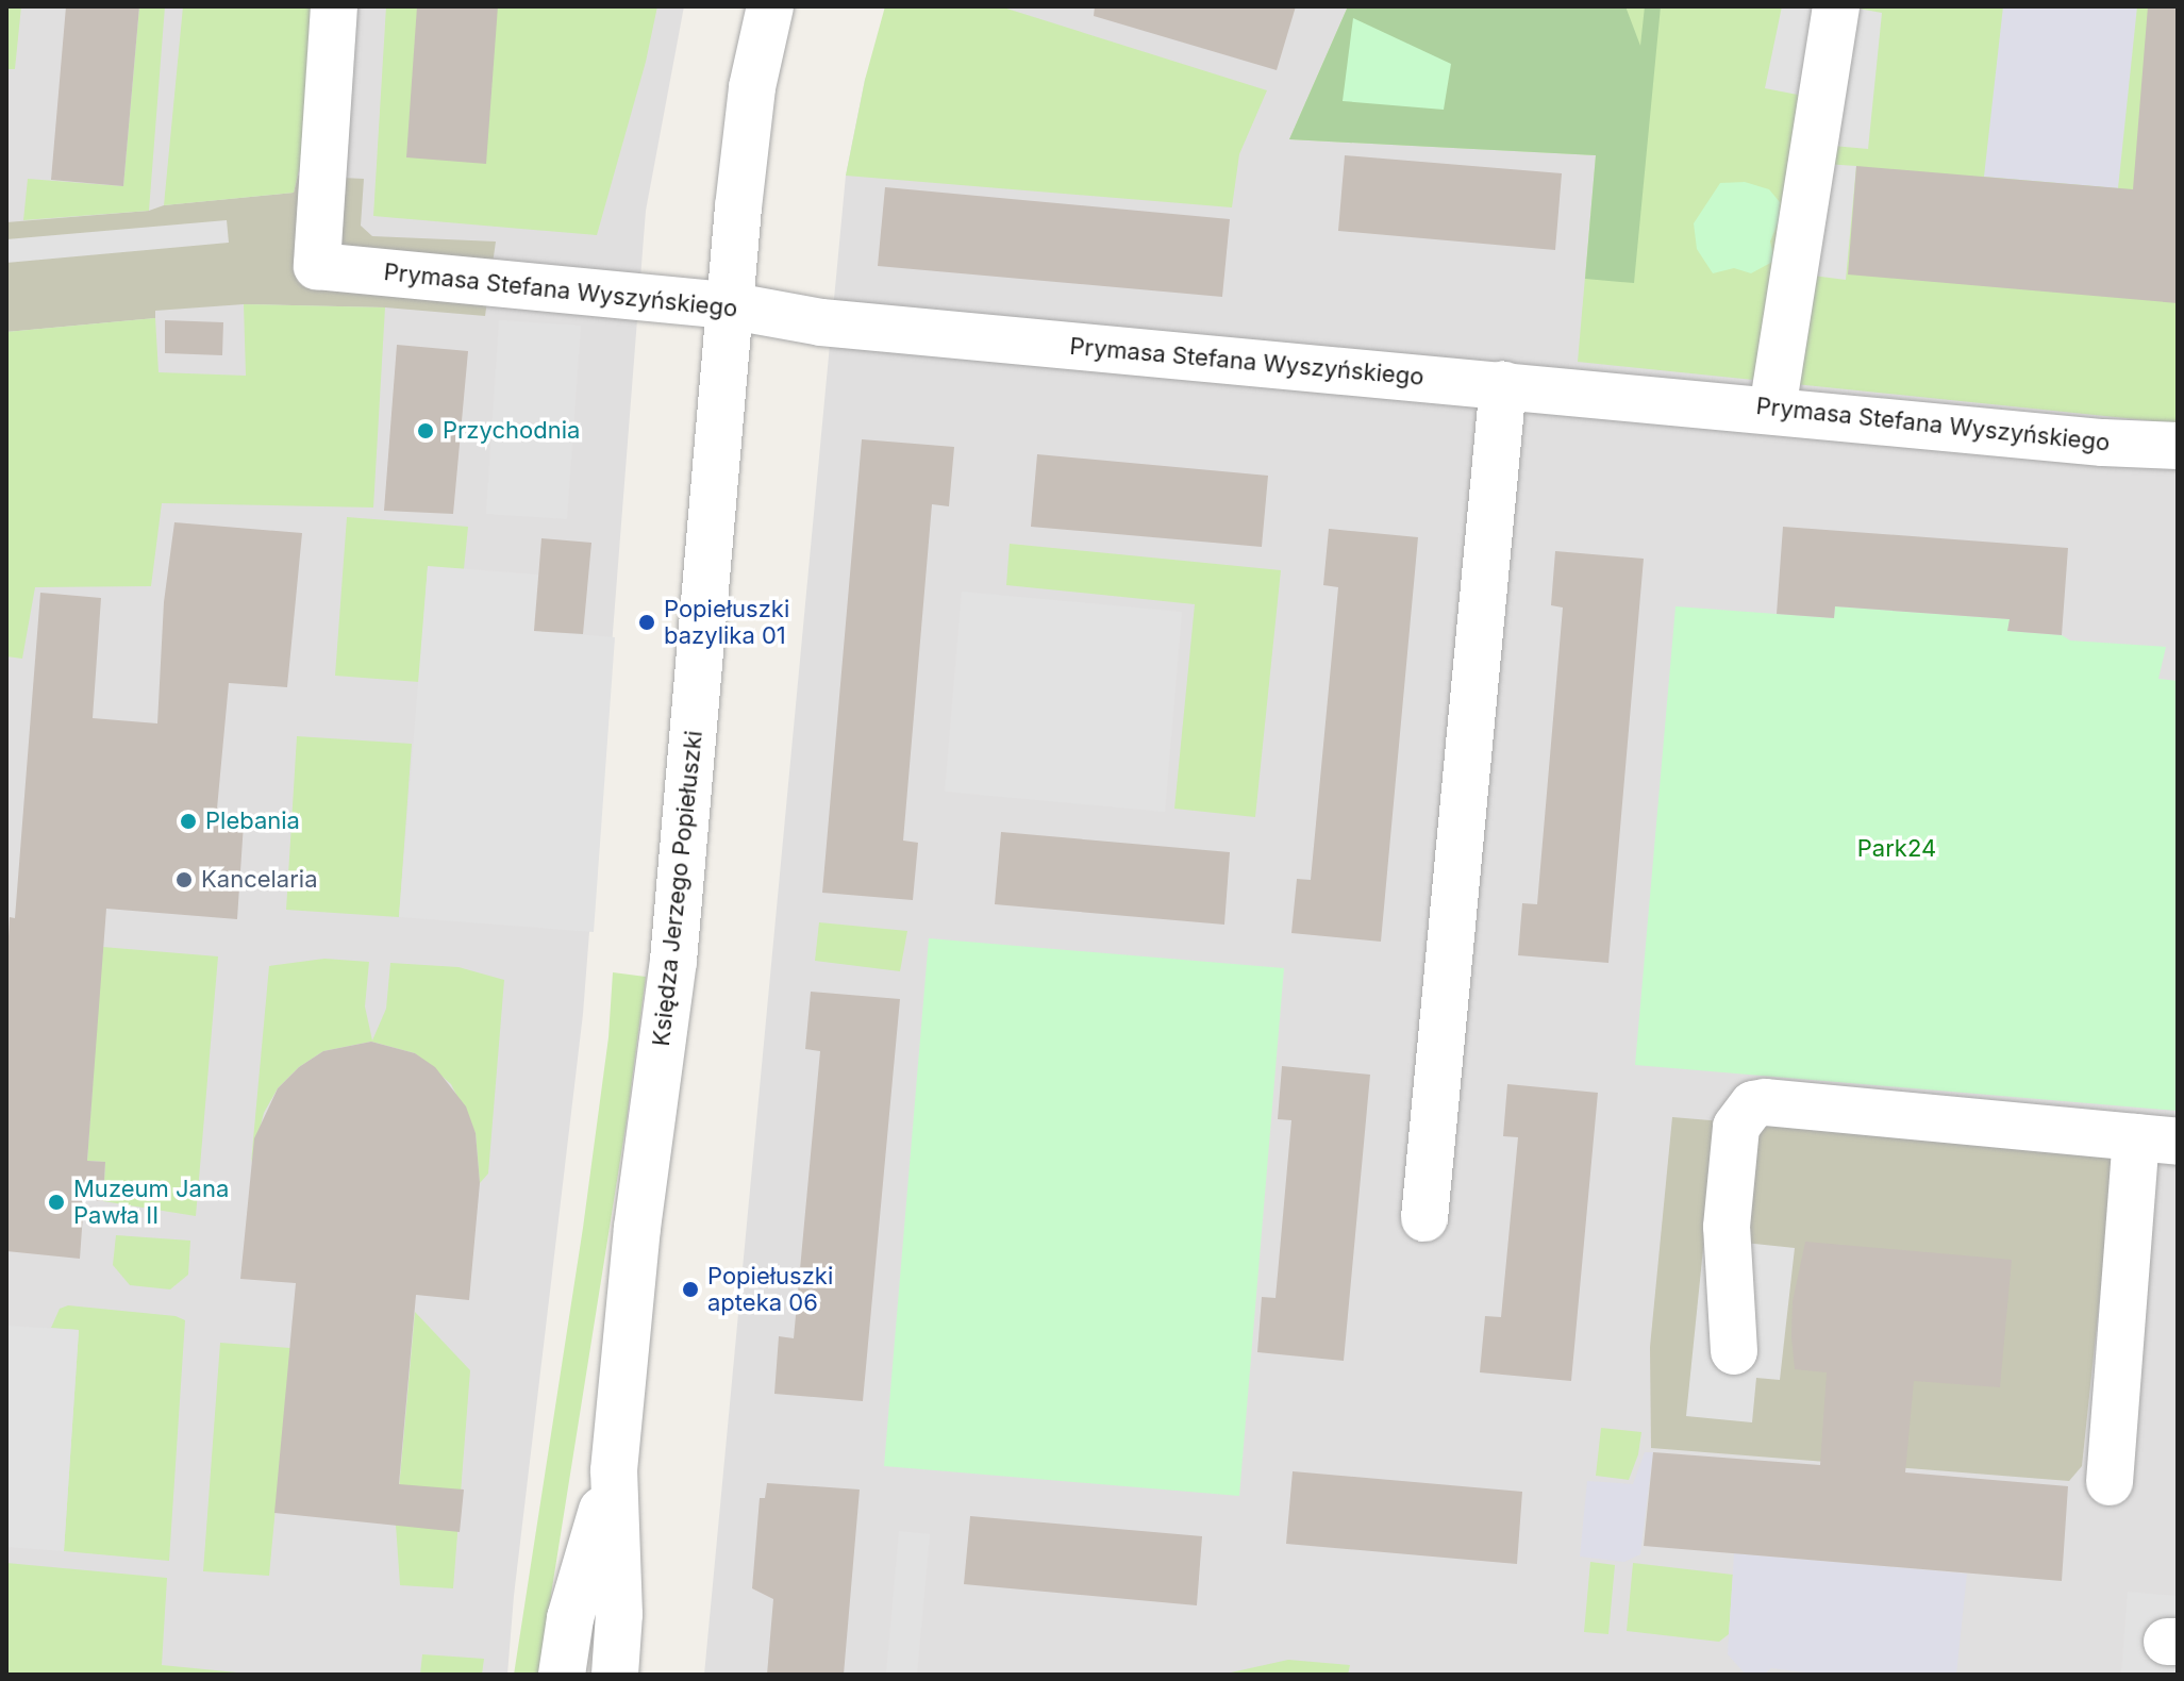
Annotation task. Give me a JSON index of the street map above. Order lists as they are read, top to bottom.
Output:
{
  "streets": {
    "street": ["Prymasa Stefana Wyszyńskiego", "Księdza Jerzego Popiełuszki"]
  },
  "crossings": [
    ["Prymasa Stefana Wyszyńskiego", "Księdza Jerzego Popiełuszki"]
  ],
  "parks": ["Park24"],
  "places": [
    "Przychodnia",
    "Popiełuszki bazylika 01",
    "Plebania",
    "Kancelaria",
    "Muzeum Jana Pawła II",
    "Popiełuszki apteka 06"
  ]
}
